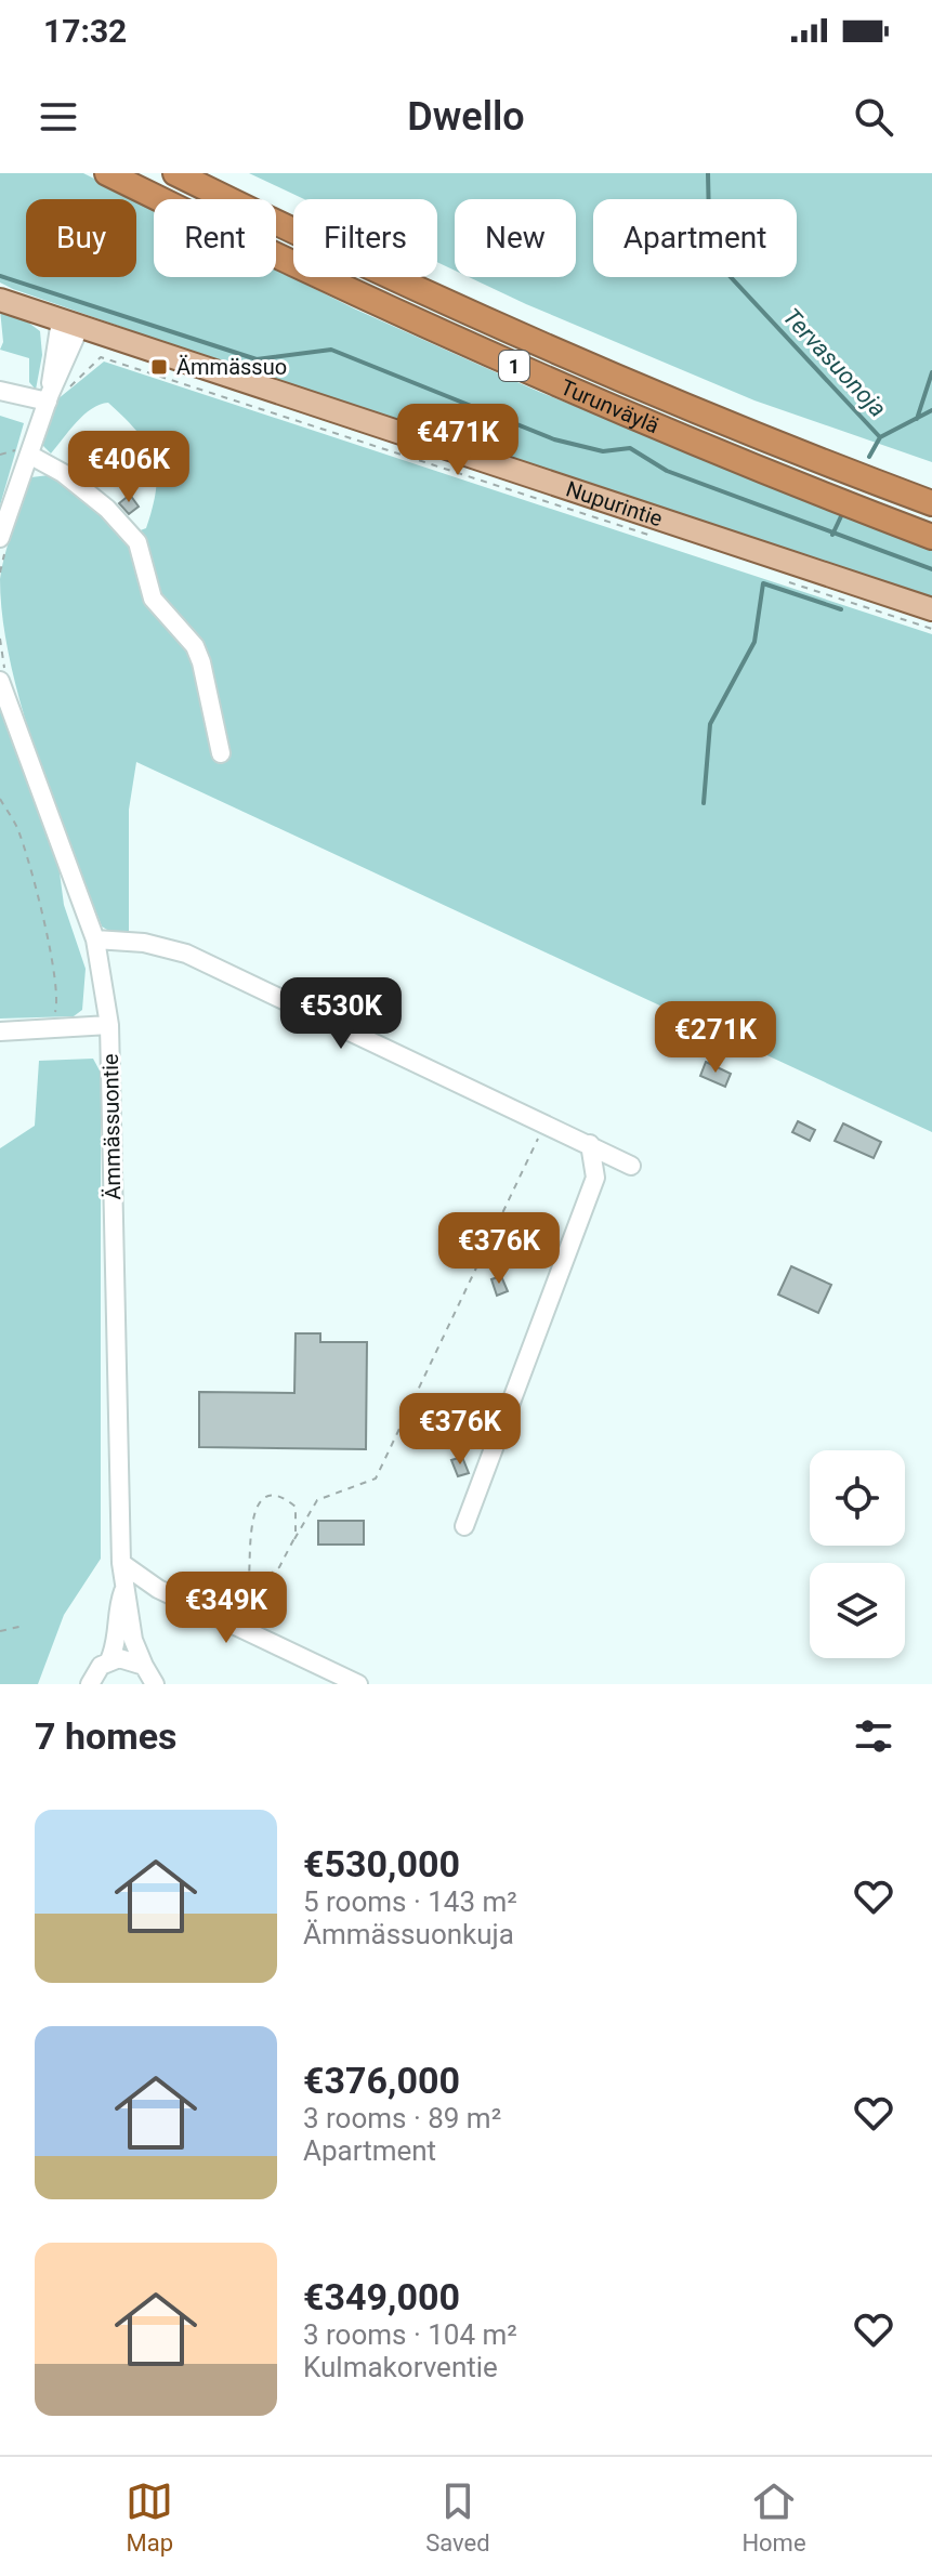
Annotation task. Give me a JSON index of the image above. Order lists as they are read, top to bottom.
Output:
{
  "streets": {
    "highway": ["1", "Turunväylä"],
    "main road": ["Nupurintie"],
    "street": ["Ämmässuontie"]
  },
  "water": ["Tervasuonoja"],
  "places": {
    "transit": ["Ämmässuo"]
  },
  "page": {
    "status": "17:32",
    "header": "Dwello",
    "chip": [
      "Buy",
      "Rent",
      "Filters",
      "New",
      "Apartment"
    ],
    "price": [
      "€471K",
      "€406K",
      "€530K",
      "€271K",
      "€376K",
      "€376K",
      "€349K"
    ],
    "heading": "7 homes",
    "list": [
      {
        "name": "€530,000",
        "note": "5 rooms · 143 m² · Ämmässuonkuja"
      },
      {
        "name": "€376,000",
        "note": "3 rooms · 89 m² · Apartment"
      },
      {
        "name": "€349,000",
        "note": "3 rooms · 104 m² · Kulmakorventie"
      }
    ],
    "tabs": ["Map", "Saved", "Home"]
  }
}
